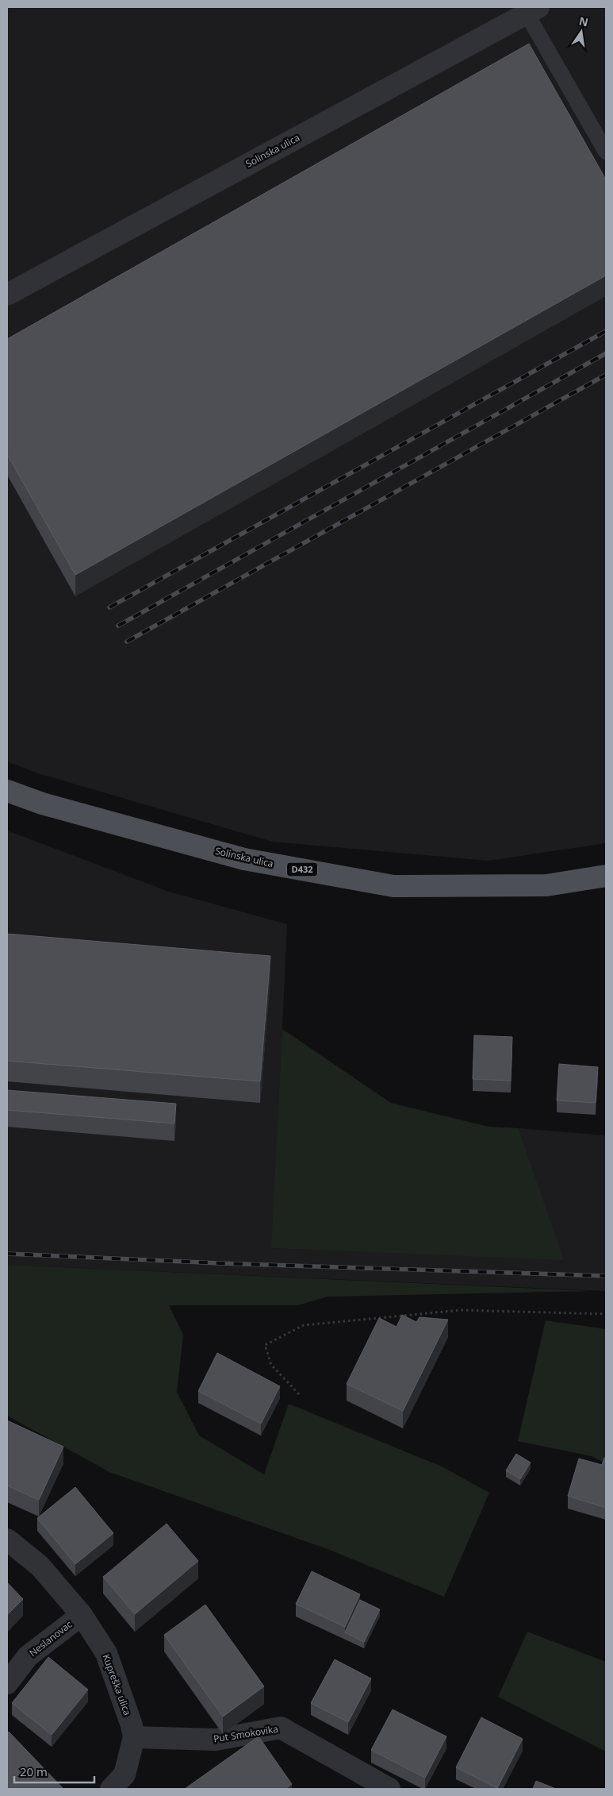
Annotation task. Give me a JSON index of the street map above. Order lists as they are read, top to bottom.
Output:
{
  "streets": {
    "main road": ["Solinska ulica", "D432"],
    "street": ["Neslanovac", "Kupreška ulica", "Put Smokovika"]
  },
  "crossings": [
    ["Neslanovac", "Kupreška ulica"],
    ["Kupreška ulica", "Put Smokovika"]
  ],
  "scale_bar": "20 m",
  "north": "top"
}
